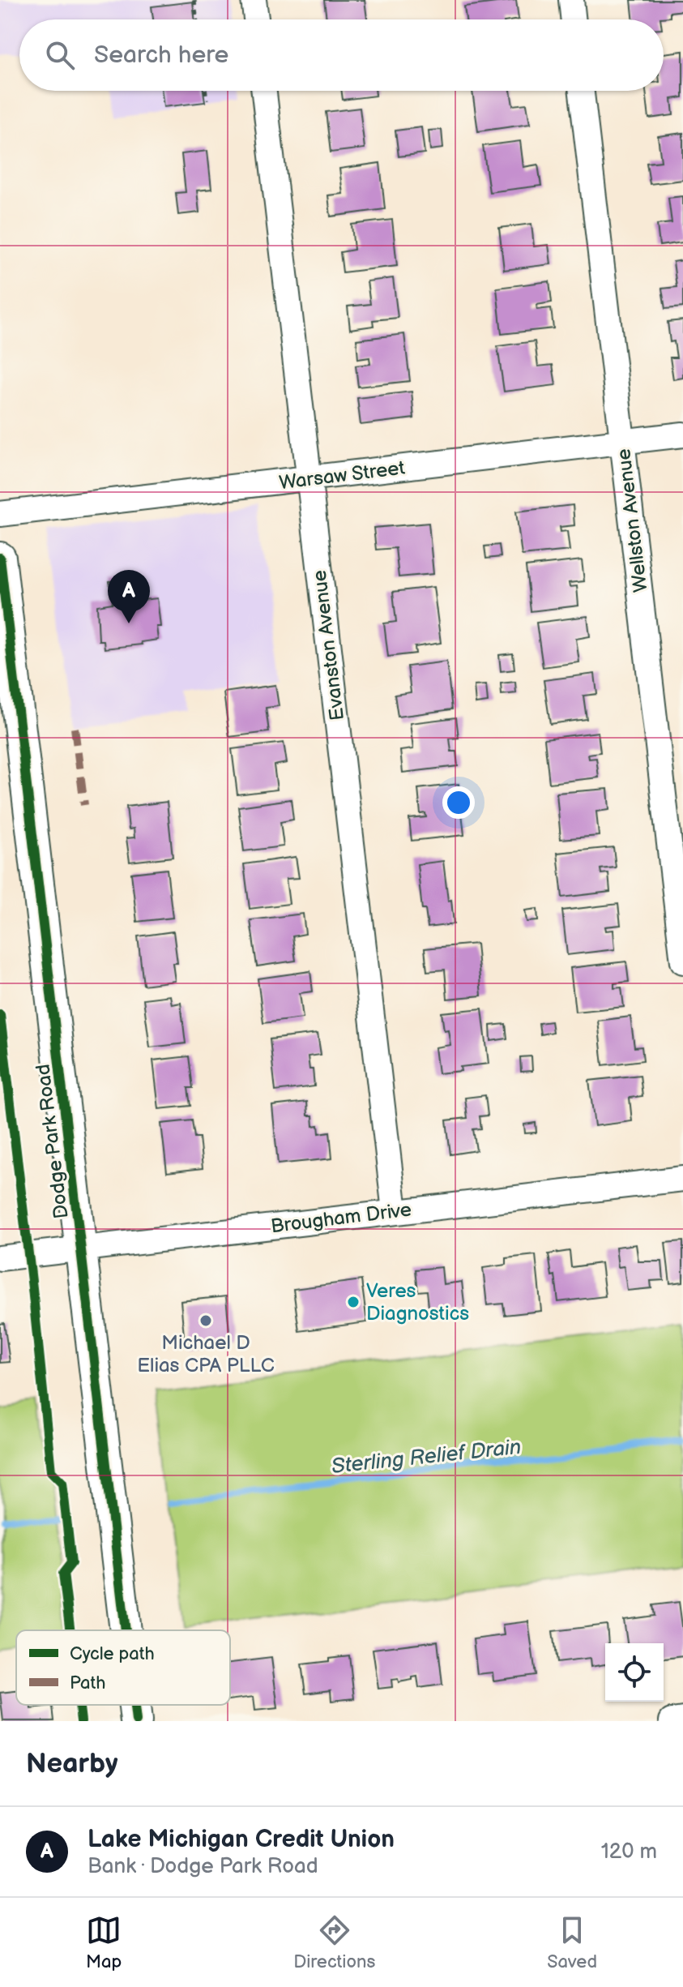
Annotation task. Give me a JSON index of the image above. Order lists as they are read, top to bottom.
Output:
{
  "streets": {
    "street": [
      "Warsaw Street",
      "Wellston Avenue",
      "Evanston Avenue",
      "Dodge Park Road",
      "Brougham Drive"
    ]
  },
  "crossings": [
    ["Warsaw Street", "Wellston Avenue"],
    ["Warsaw Street", "Evanston Avenue"],
    ["Evanston Avenue", "Brougham Drive"],
    ["Dodge Park Road", "Brougham Drive"]
  ],
  "water": ["Sterling Relief Drain"],
  "places": ["Veres Diagnostics", "Michael D Elias CPA PLLC"],
  "legend": ["Cycle path", "Path"],
  "page": {
    "search": "Search here",
    "pins": "A",
    "heading": "Nearby",
    "list": [
      {
        "mark": "A",
        "name": "Lake Michigan Credit Union",
        "note": "Bank · Dodge Park Road",
        "value": "120 m"
      }
    ],
    "nav": ["Map", "Directions", "Saved"]
  }
}
